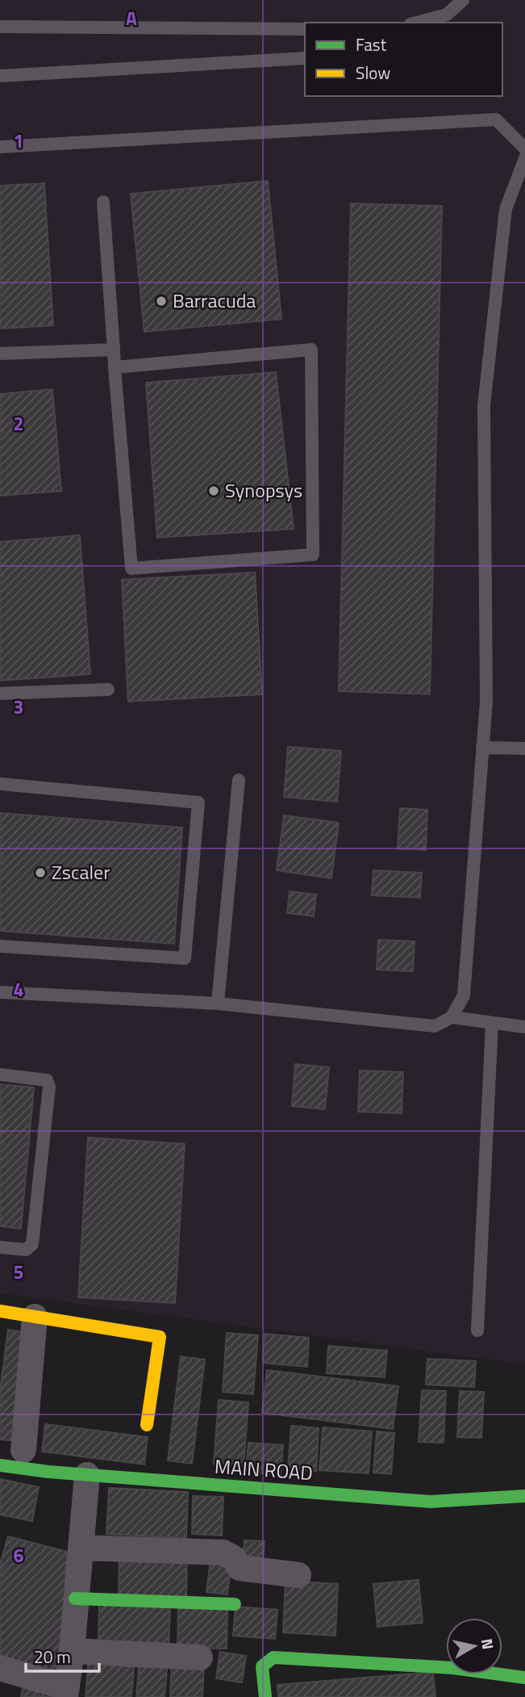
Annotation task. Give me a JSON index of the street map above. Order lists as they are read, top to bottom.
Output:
{
  "streets": {
    "street": ["MAIN ROAD"]
  },
  "places": ["Barracuda", "Synopsys", "Zscaler"],
  "legend": ["Fast", "Slow"],
  "scale_bar": "20 m",
  "north": "right",
  "grid": {
    "columns": ["A"],
    "rows": [
      "1",
      "2",
      "3",
      "4",
      "5",
      "6"
    ]
  }
}
